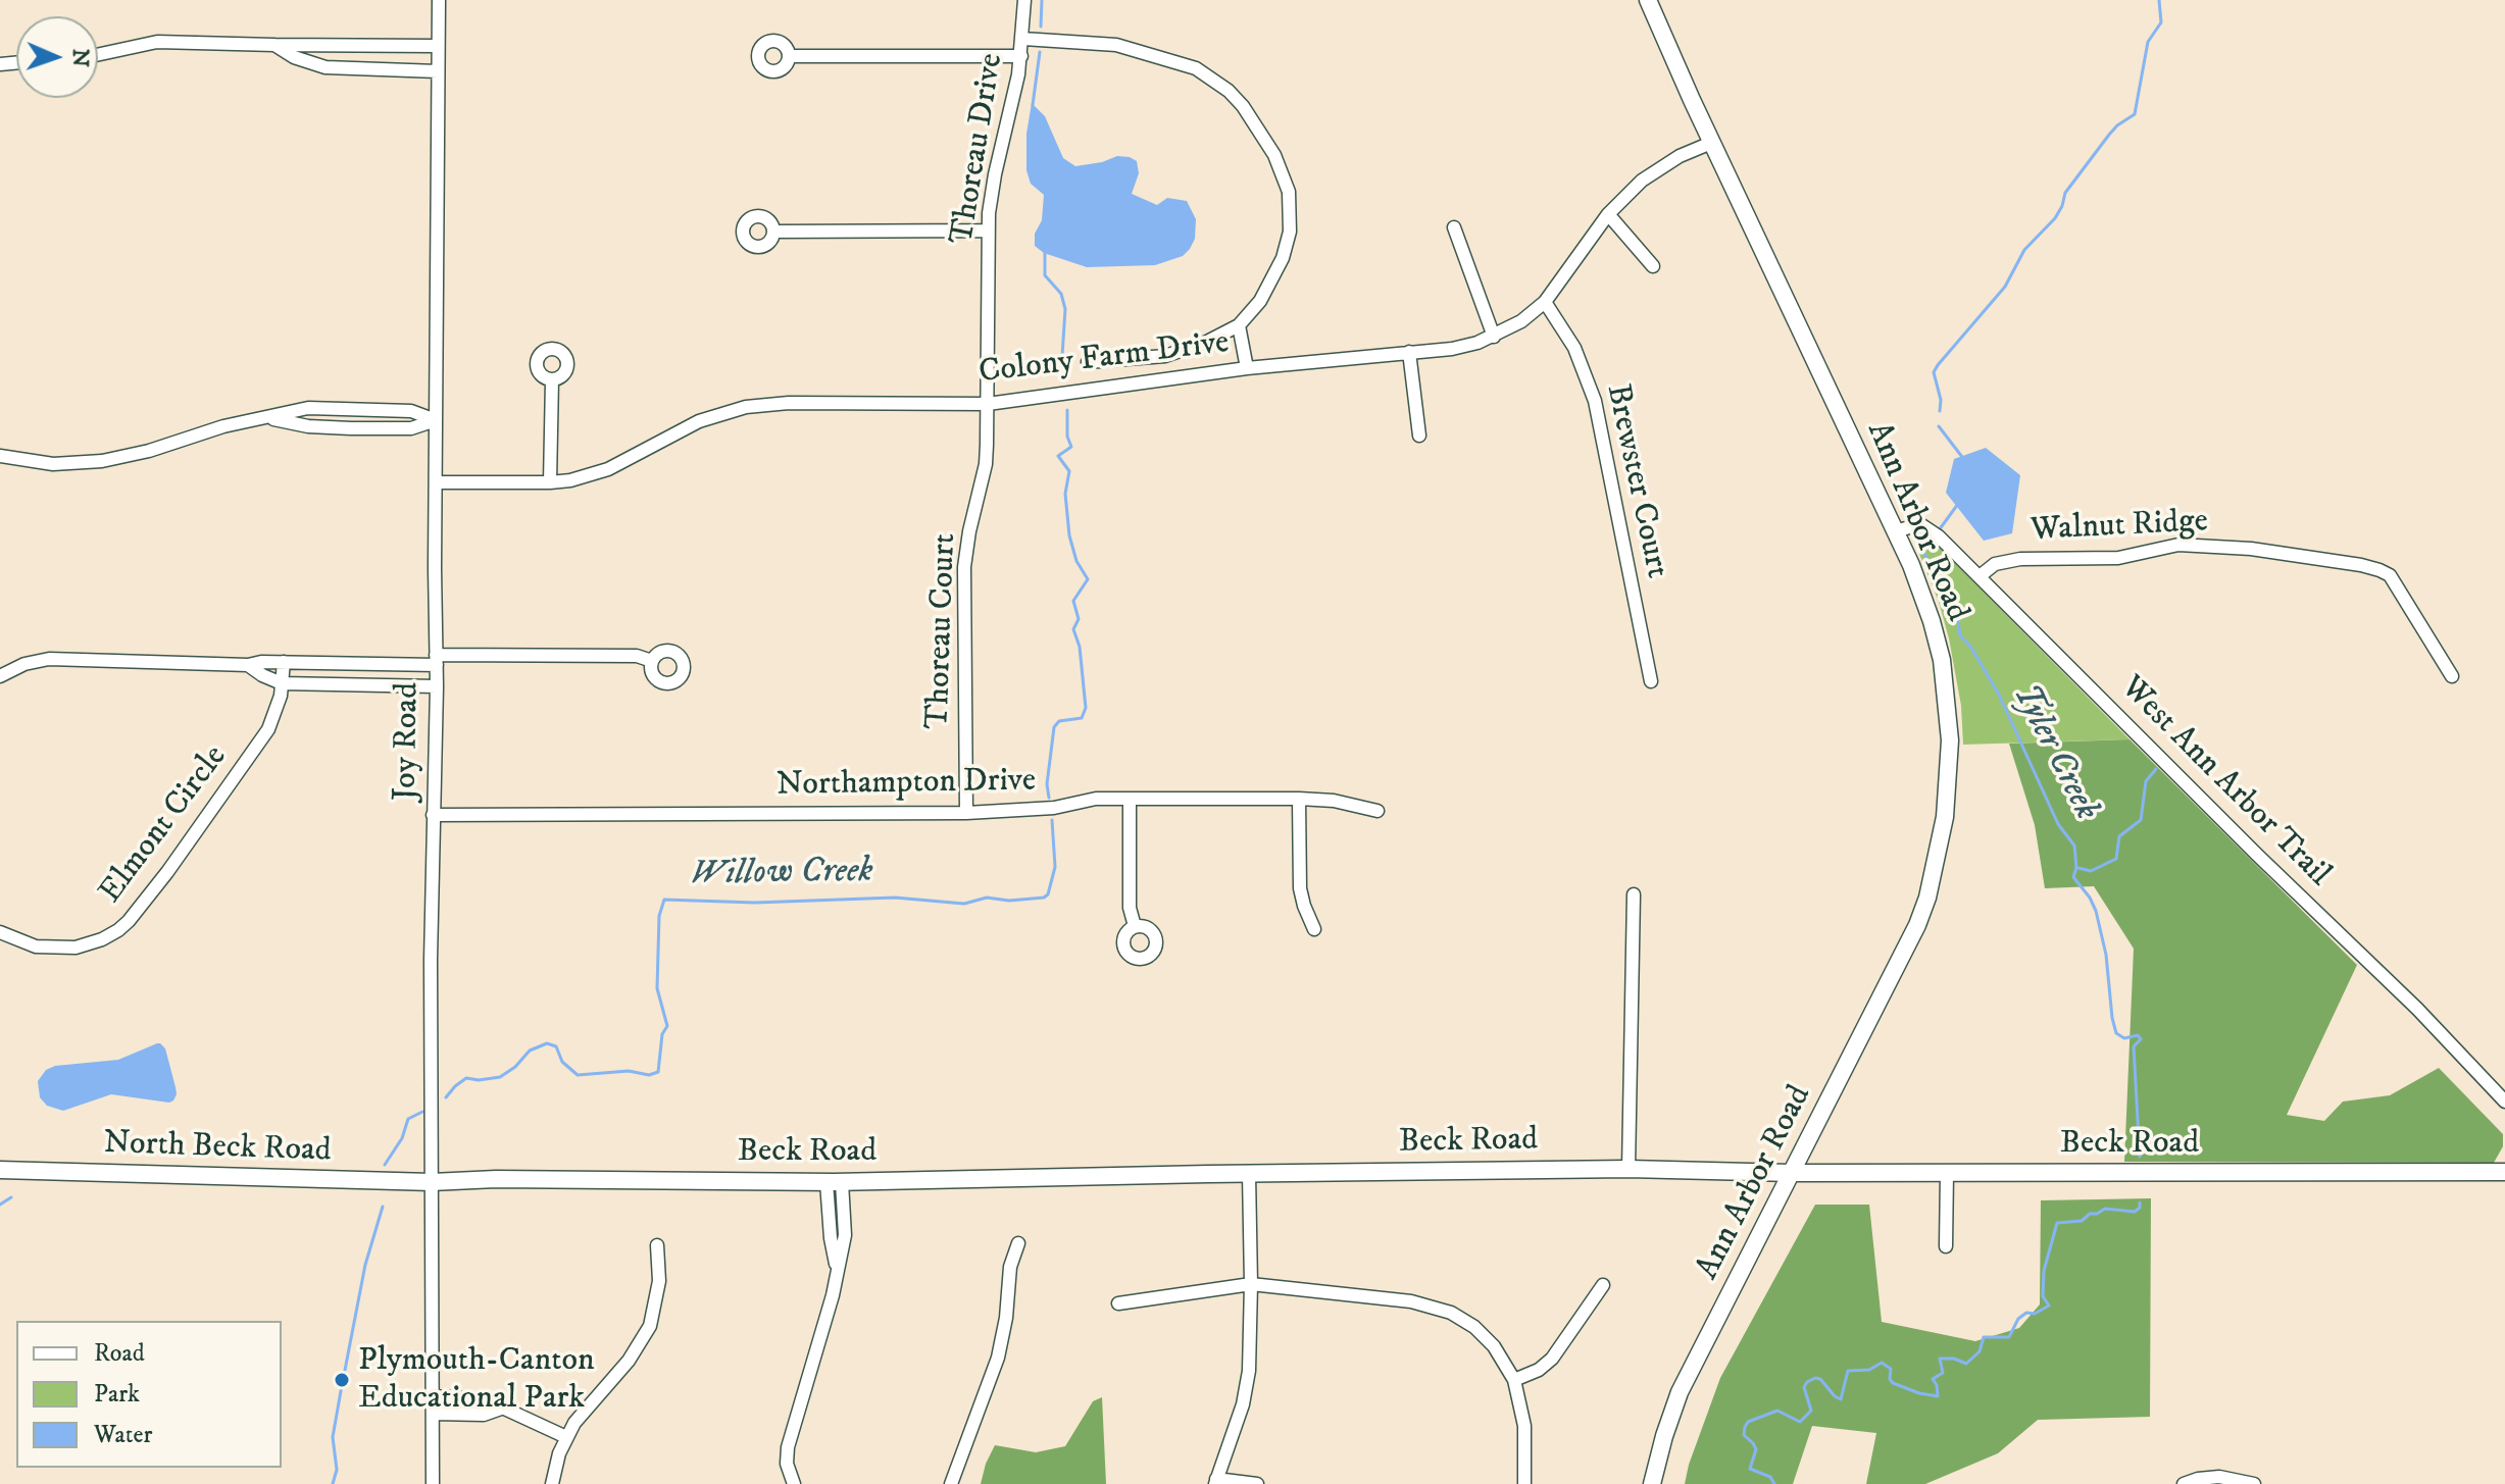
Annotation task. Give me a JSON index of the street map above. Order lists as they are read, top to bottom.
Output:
{
  "streets": {
    "main road": ["Ann Arbor Road", "Beck Road", "North Beck Road"],
    "street": [
      "Thoreau Drive",
      "Colony Farm Drive",
      "Brewster Court",
      "Walnut Ridge",
      "Thoreau Court",
      "Joy Road",
      "West Ann Arbor Trail",
      "Northampton Drive",
      "Elmont Circle"
    ]
  },
  "crossings": [
    ["Thoreau Drive", "Colony Farm Drive"],
    ["Thoreau Drive", "Thoreau Court"],
    ["Colony Farm Drive", "Brewster Court"],
    ["Colony Farm Drive", "Ann Arbor Road"],
    ["Colony Farm Drive", "Thoreau Court"],
    ["Colony Farm Drive", "Joy Road"],
    ["Ann Arbor Road", "West Ann Arbor Trail"],
    ["Ann Arbor Road", "Beck Road"],
    ["Walnut Ridge", "West Ann Arbor Trail"],
    ["Thoreau Court", "Northampton Drive"],
    ["Joy Road", "Northampton Drive"],
    ["Joy Road", "Beck Road"],
    ["Joy Road", "North Beck Road"],
    ["Beck Road", "North Beck Road"]
  ],
  "water": ["Tyler Creek", "Willow Creek"],
  "places": ["Plymouth-Canton Educational Park"],
  "legend": ["Road", "Park", "Water"],
  "north": "right"
}
